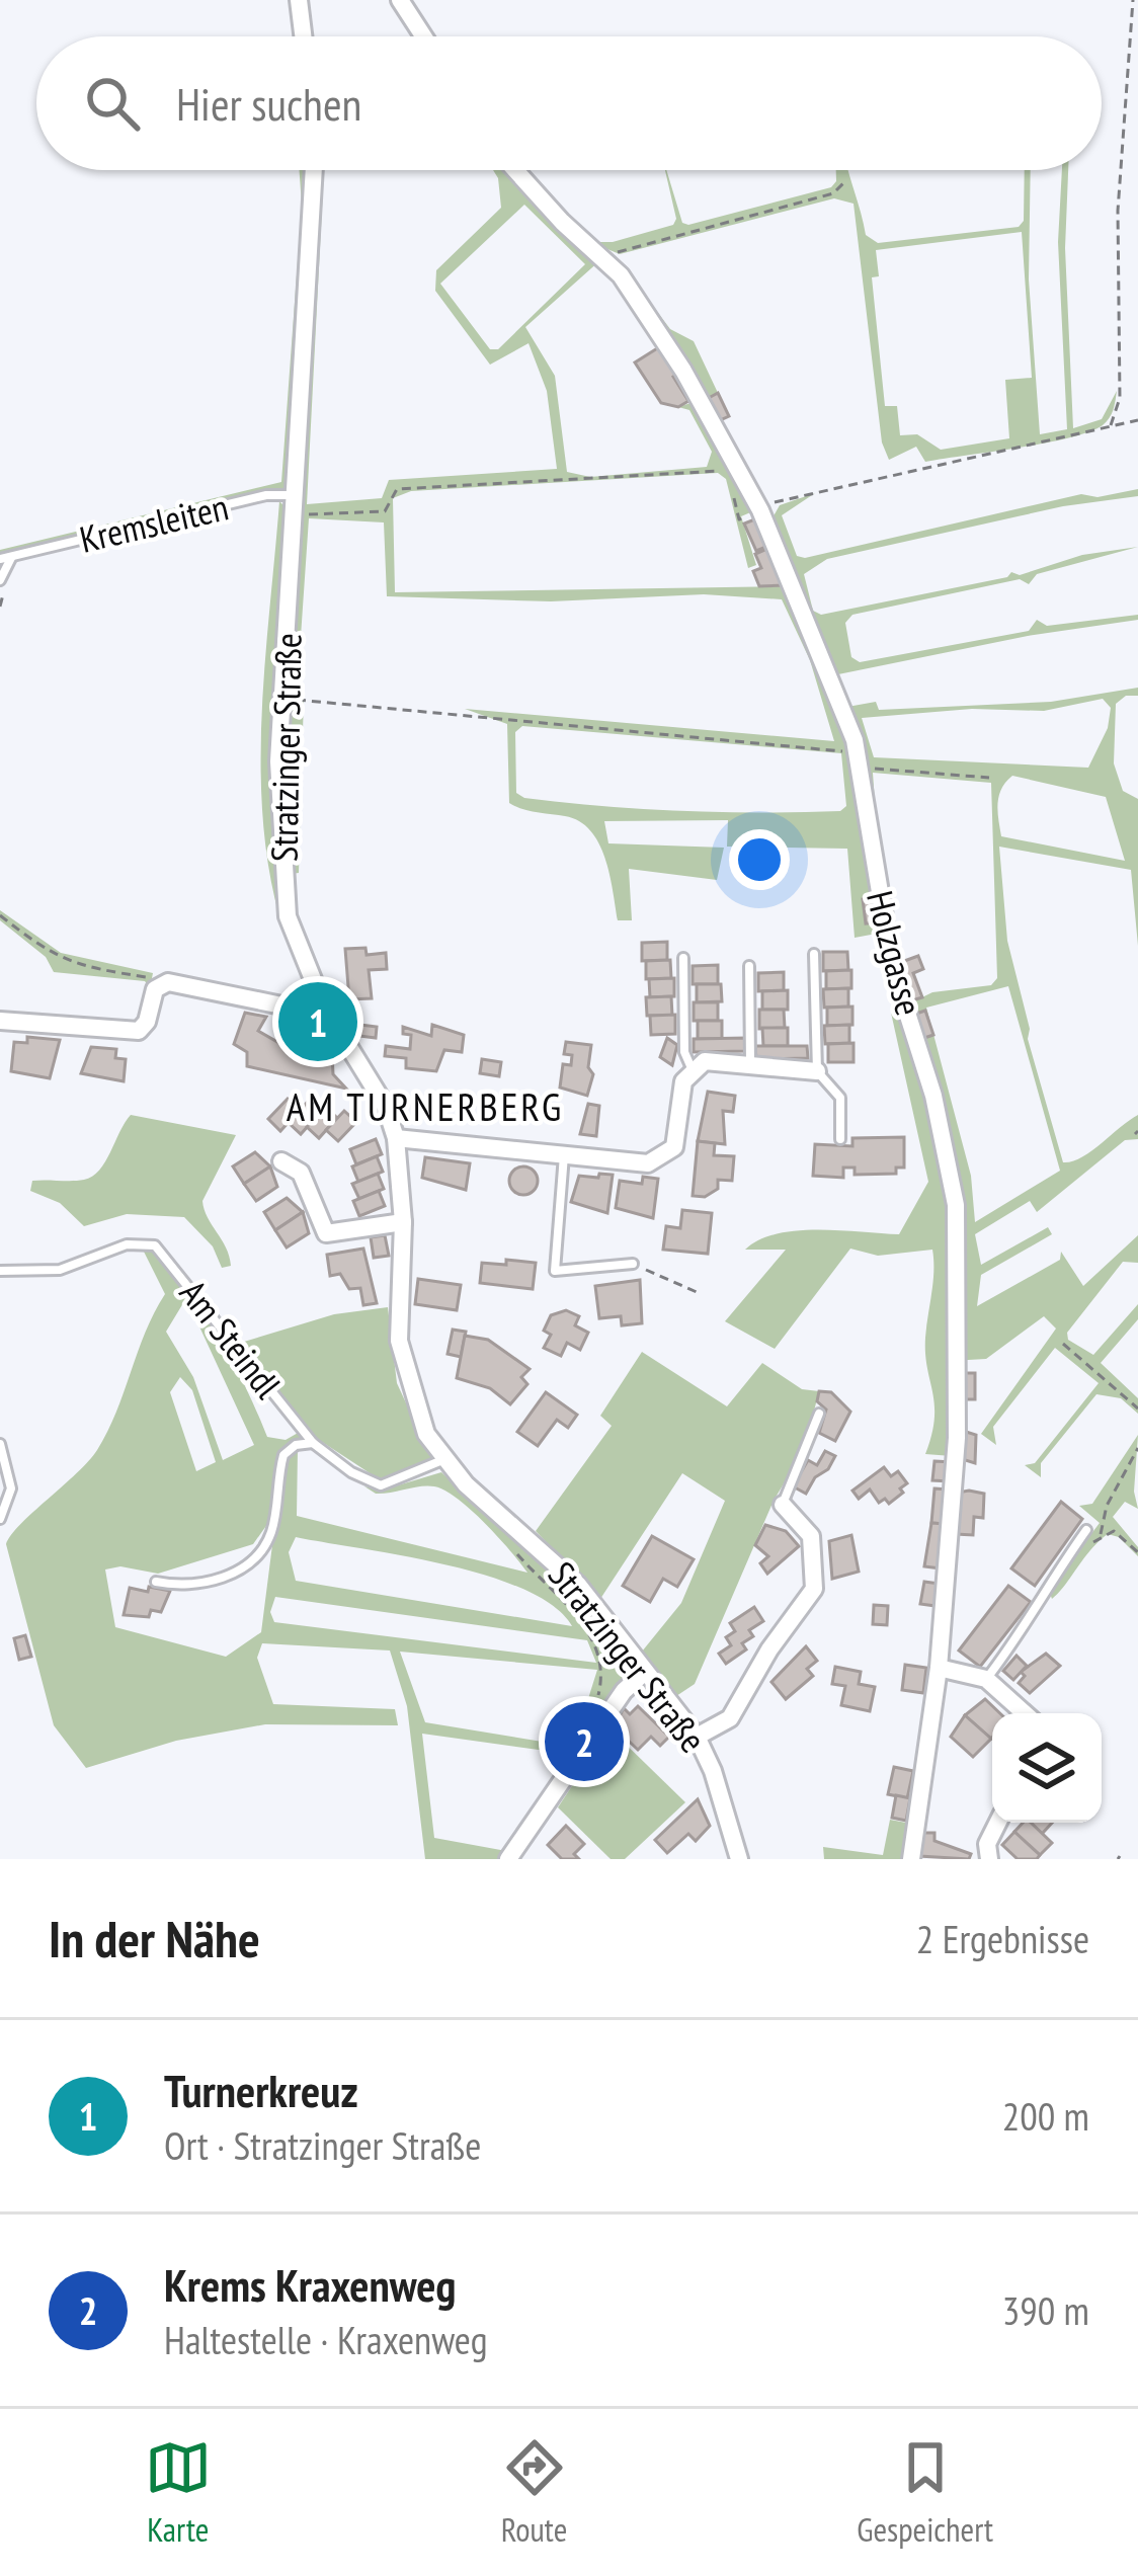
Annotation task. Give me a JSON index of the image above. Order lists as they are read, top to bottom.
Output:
{
  "streets": {
    "street": ["Stratzinger Straße", "Holzgasse"],
    "lane": ["Kremsleiten", "Am Steindl"]
  },
  "crossings": [
    ["Kremsleiten", "Stratzinger Straße"],
    ["Stratzinger Straße", "Am Steindl"]
  ],
  "districts": ["AM TURNERBERG"],
  "page": {
    "search": "Hier suchen",
    "pins": ["1", "2"],
    "heading": ["In der Nähe", "2 Ergebnisse"],
    "list": [
      {
        "mark": "1",
        "name": "Turnerkreuz",
        "note": "Ort · Stratzinger Straße",
        "value": "200 m"
      },
      {
        "mark": "2",
        "name": "Krems Kraxenweg",
        "note": "Haltestelle · Kraxenweg",
        "value": "390 m"
      }
    ],
    "nav": ["Karte", "Route", "Gespeichert"]
  }
}
